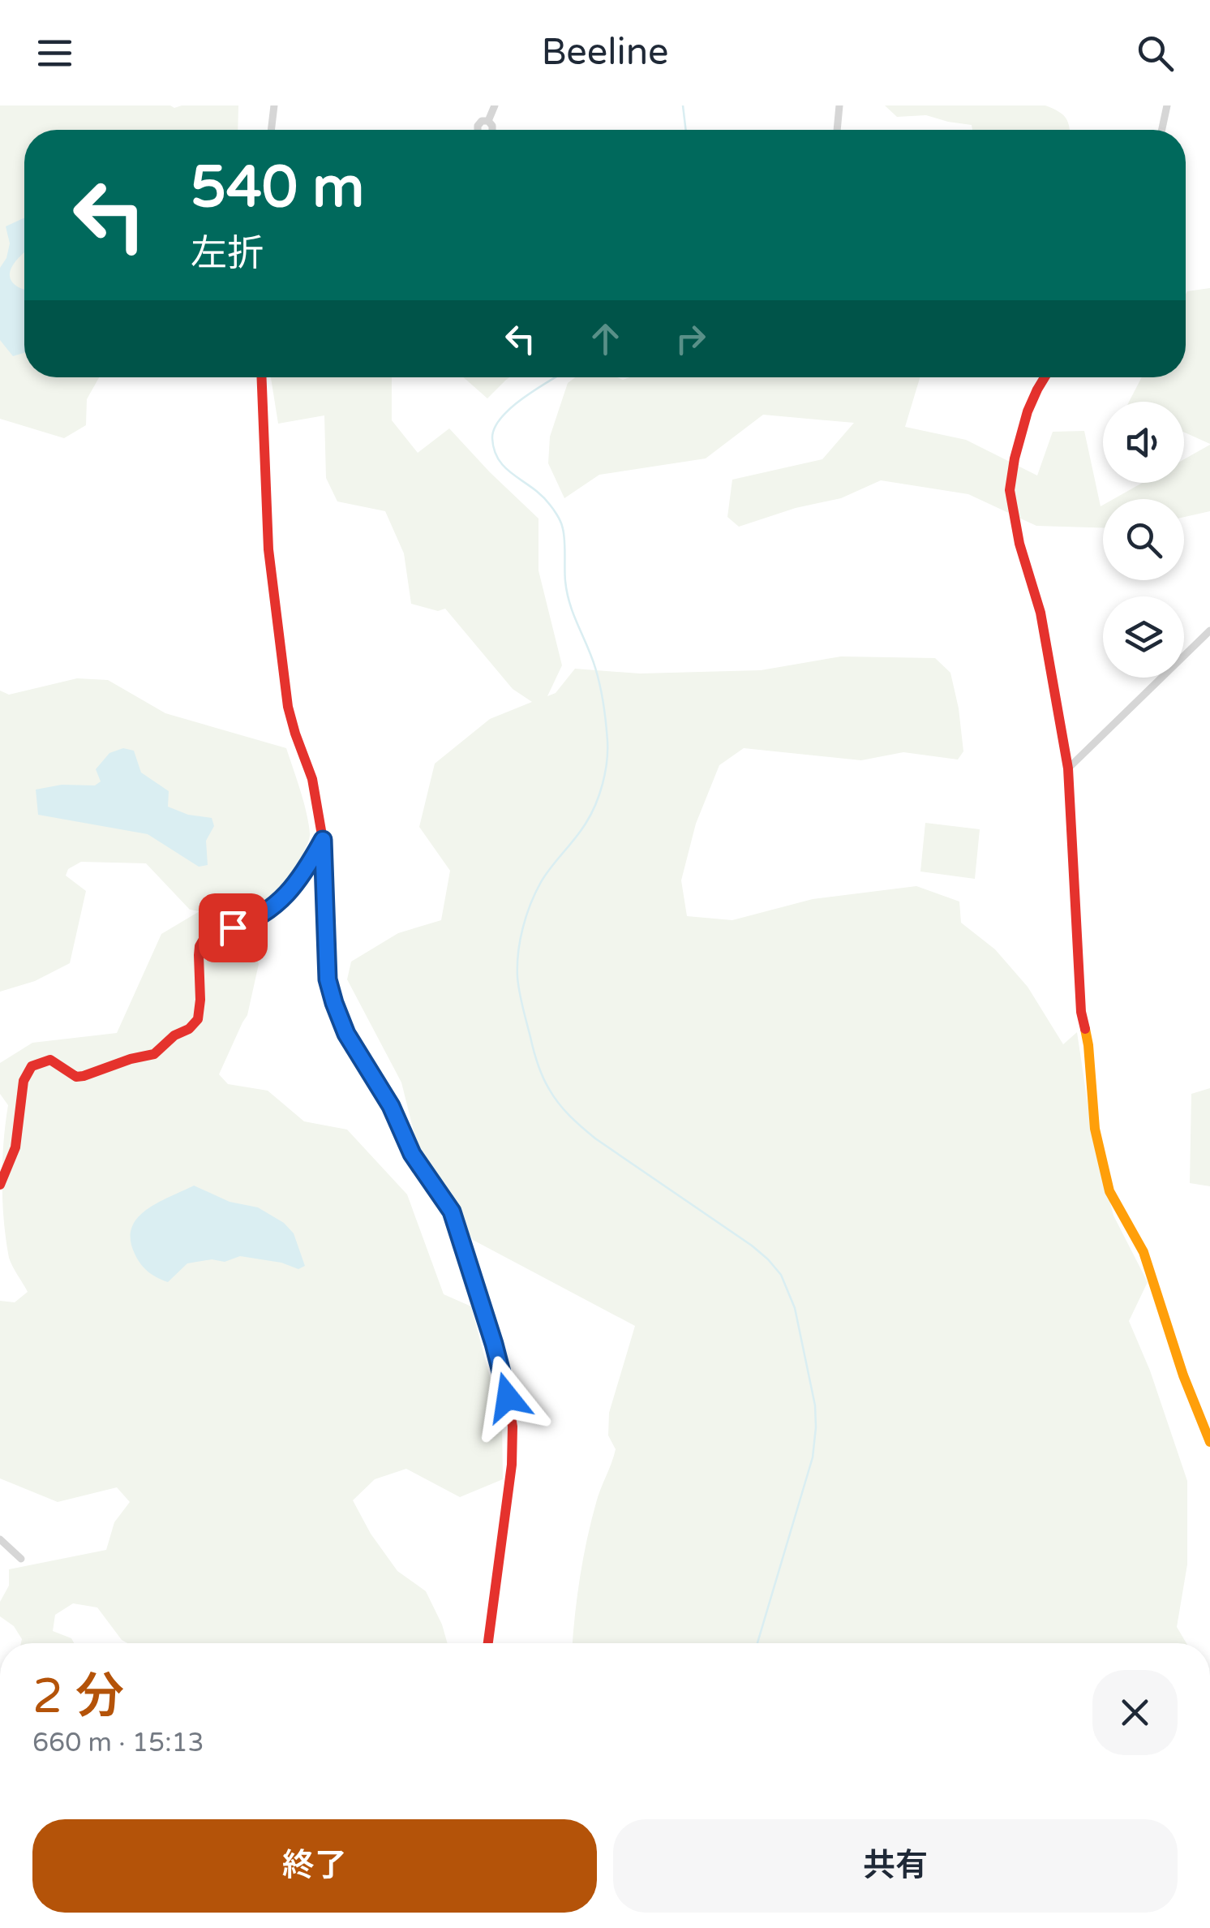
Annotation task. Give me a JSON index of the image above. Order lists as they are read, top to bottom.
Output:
{
  "page": {
    "header": "Beeline",
    "turn": ["540 m", "左折"],
    "heading": ["2 分", "660 m · 15:13"],
    "buttons": ["終了", "共有"]
  }
}
